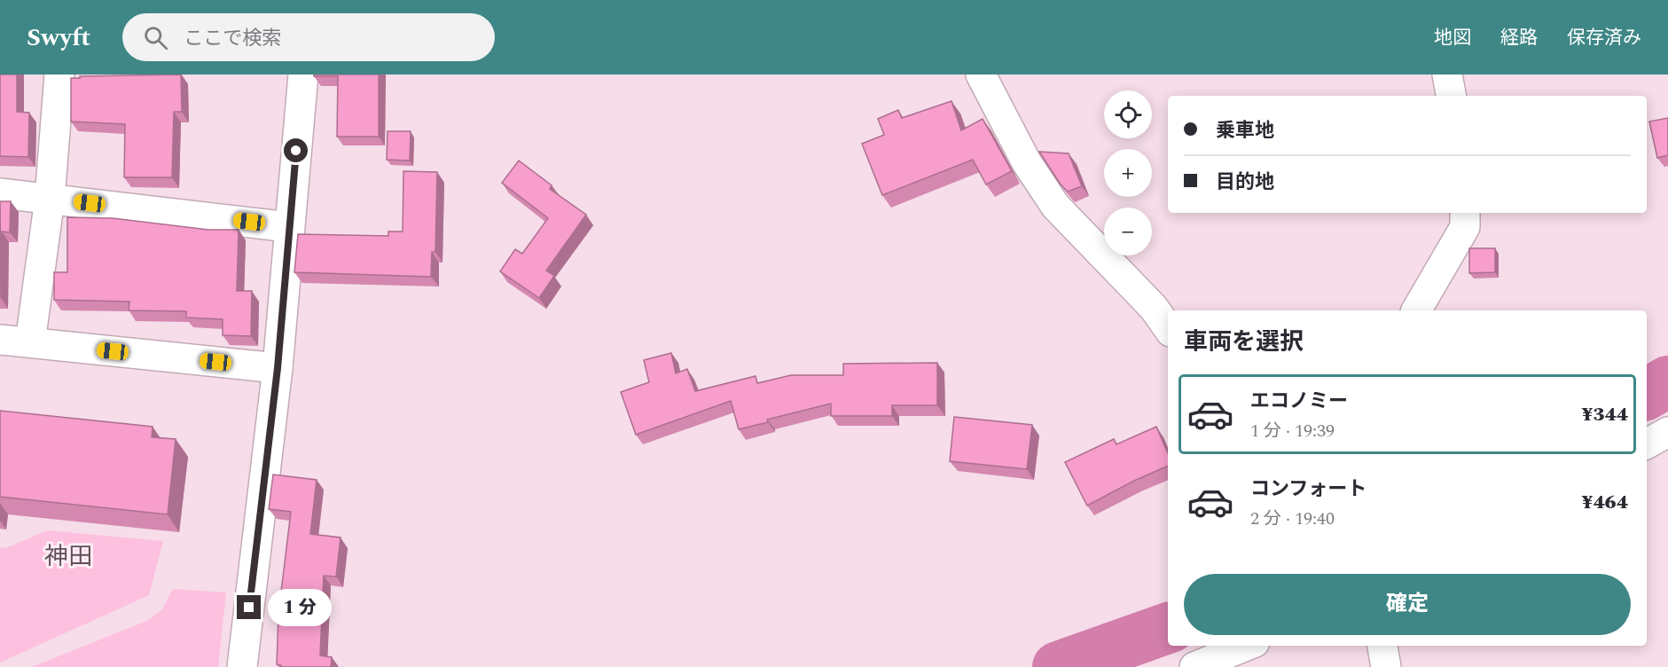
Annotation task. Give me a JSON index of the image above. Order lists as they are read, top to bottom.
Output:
{
  "districts": ["神田"],
  "page": {
    "header": "Swyft",
    "search": "ここで検索",
    "nav": ["地図", "経路", "保存済み"],
    "map_buttons": ["+", "−"],
    "banner": ["乗車地", "目的地"],
    "heading": "車両を選択",
    "list": [
      {
        "name": "エコノミー",
        "note": "1 分 · 19:39",
        "value": "¥344"
      },
      {
        "name": "コンフォート",
        "note": "2 分 · 19:40",
        "value": "¥464"
      }
    ],
    "buttons": "確定",
    "bubble": "1 分"
  }
}
